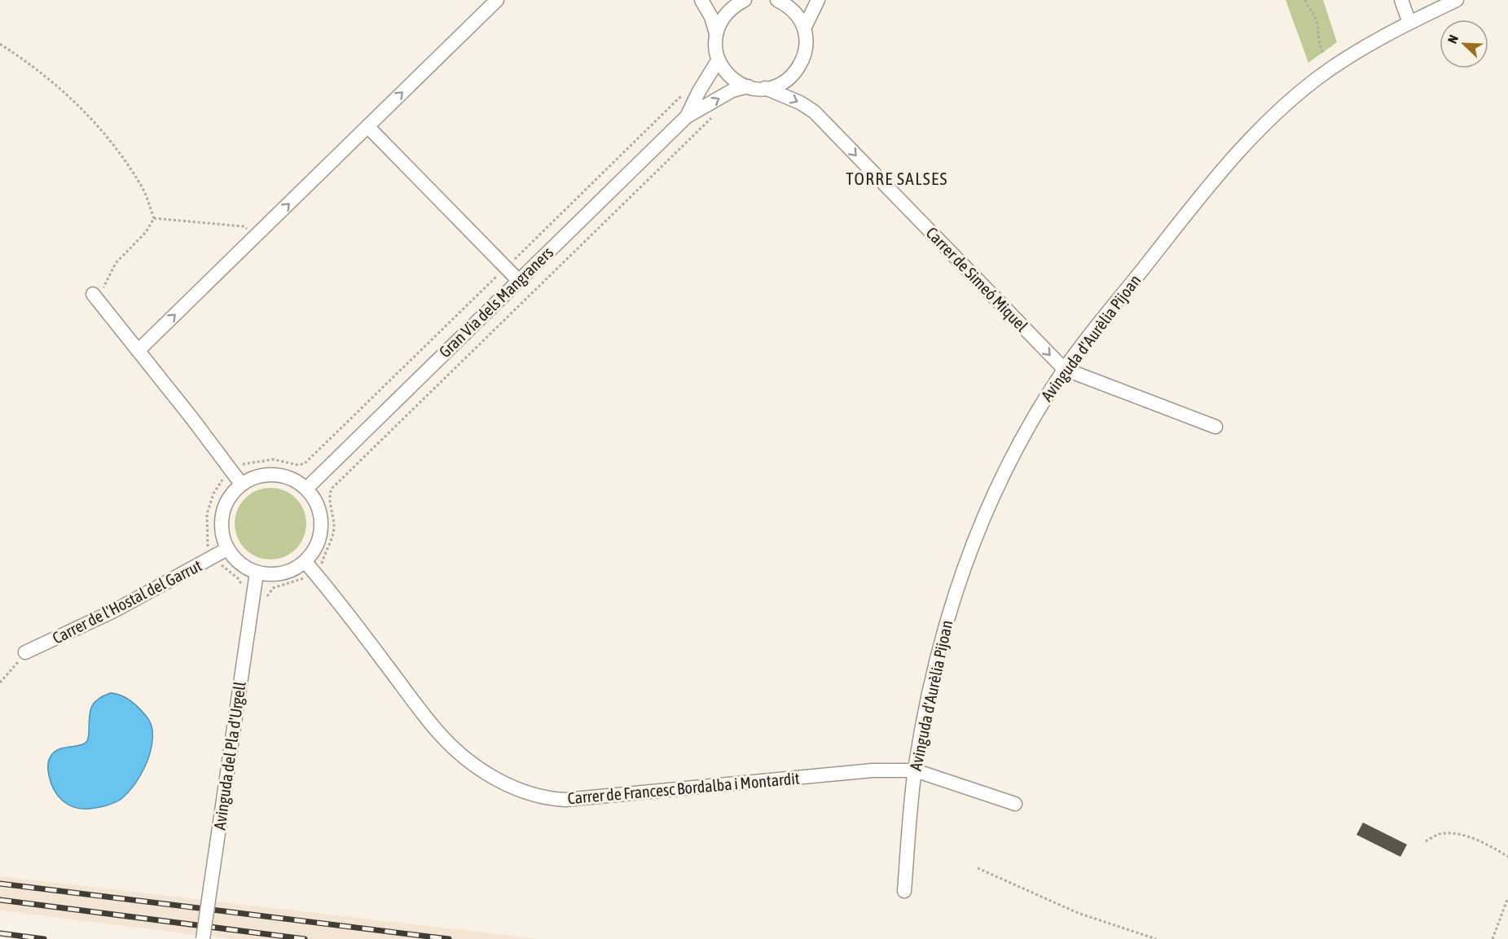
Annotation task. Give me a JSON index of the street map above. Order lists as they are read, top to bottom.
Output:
{
  "streets": {
    "street": [
      "Carrer de Simeó Miquel",
      "Gran Via dels Mangraners",
      "Avinguda d'Aurèlia Pijoan",
      "Carrer de l'Hostal del Garrut",
      "Avinguda del Pla d'Urgell",
      "Carrer de Francesc Bordalba i Montardit"
    ]
  },
  "crossings": [
    ["Carrer de Simeó Miquel", "Gran Via dels Mangraners"],
    ["Carrer de Simeó Miquel", "Avinguda d'Aurèlia Pijoan"],
    ["Gran Via dels Mangraners", "Carrer de l'Hostal del Garrut"],
    ["Gran Via dels Mangraners", "Avinguda del Pla d'Urgell"],
    ["Gran Via dels Mangraners", "Carrer de Francesc Bordalba i Montardit"],
    ["Avinguda d'Aurèlia Pijoan", "Carrer de Francesc Bordalba i Montardit"],
    ["Carrer de l'Hostal del Garrut", "Avinguda del Pla d'Urgell"],
    ["Carrer de l'Hostal del Garrut", "Carrer de Francesc Bordalba i Montardit"],
    ["Avinguda del Pla d'Urgell", "Carrer de Francesc Bordalba i Montardit"]
  ],
  "one_way": ["Carrer de Simeó Miquel"],
  "districts": ["TORRE SALSES"],
  "north": "top left"
}
